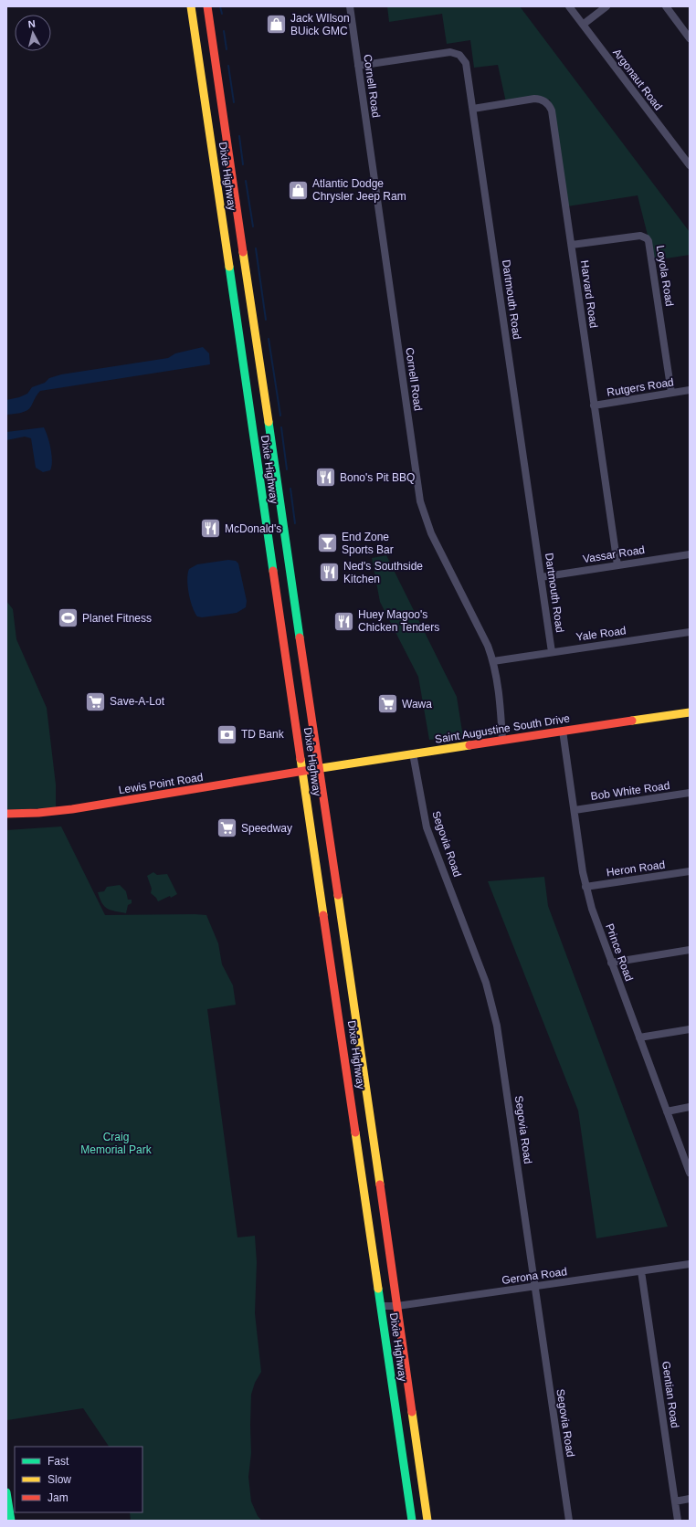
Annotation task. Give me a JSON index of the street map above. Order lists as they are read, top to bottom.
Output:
{
  "streets": {
    "main road": ["Dixie Highway", "Saint Augustine South Drive", "Lewis Point Road"],
    "street": [
      "Argonaut Road",
      "Cornell Road",
      "Loyola Road",
      "Harvard Road",
      "Dartmouth Road",
      "Rutgers Road",
      "Vassar Road",
      "Yale Road",
      "Bob White Road",
      "Segovia Road",
      "Heron Road",
      "Prince Road",
      "Gerona Road",
      "Gentian Road"
    ]
  },
  "crossings": [
    ["Cornell Road", "Dartmouth Road"],
    ["Cornell Road", "Yale Road"],
    ["Cornell Road", "Saint Augustine South Drive"],
    ["Dixie Highway", "Saint Augustine South Drive"],
    ["Dixie Highway", "Lewis Point Road"],
    ["Dixie Highway", "Gerona Road"],
    ["Loyola Road", "Harvard Road"],
    ["Loyola Road", "Rutgers Road"],
    ["Harvard Road", "Dartmouth Road"],
    ["Harvard Road", "Rutgers Road"],
    ["Harvard Road", "Vassar Road"],
    ["Dartmouth Road", "Vassar Road"],
    ["Dartmouth Road", "Yale Road"],
    ["Saint Augustine South Drive", "Lewis Point Road"],
    ["Saint Augustine South Drive", "Segovia Road"],
    ["Saint Augustine South Drive", "Prince Road"],
    ["Bob White Road", "Prince Road"],
    ["Segovia Road", "Gerona Road"],
    ["Heron Road", "Prince Road"],
    ["Gerona Road", "Gentian Road"]
  ],
  "parks": ["Craig Memorial Park"],
  "places": {
    "shop": ["Jack WIlson BUick GMC", "Atlantic Dodge Chrysler Jeep Ram"],
    "restaurant": [
      "Bono's Pit BBQ",
      "McDonald's",
      "Ned's Southside Kitchen",
      "Huey Magoo's Chicken Tenders"
    ],
    "bar": ["End Zone Sports Bar"],
    "sports": ["Planet Fitness"],
    "supermarket": ["Save-A-Lot", "Wawa", "Speedway"],
    "bank": ["TD Bank"]
  },
  "legend": ["Fast", "Slow", "Jam"],
  "north": "top"
}
